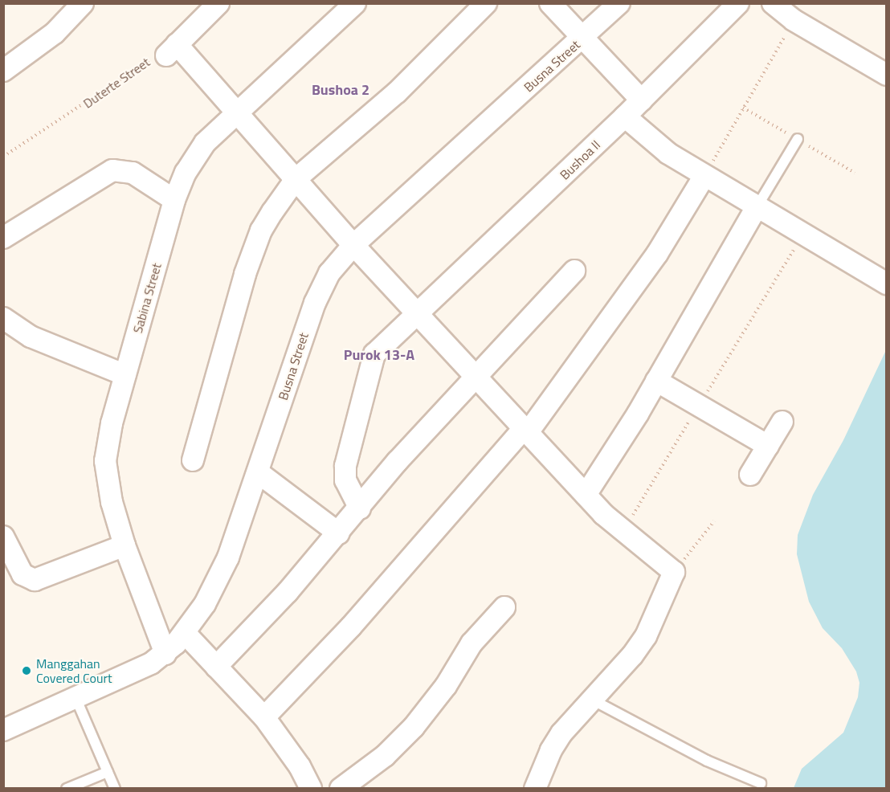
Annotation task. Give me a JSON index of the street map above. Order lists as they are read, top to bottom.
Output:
{
  "streets": {
    "street": ["Busna Street", "Bushoa II", "Sabina Street"],
    "path": ["Duterte Street"]
  },
  "crossings": [
    ["Busna Street", "Sabina Street"]
  ],
  "districts": ["Bushoa 2", "Purok 13-A"],
  "places": ["Manggahan Covered Court"]
}
